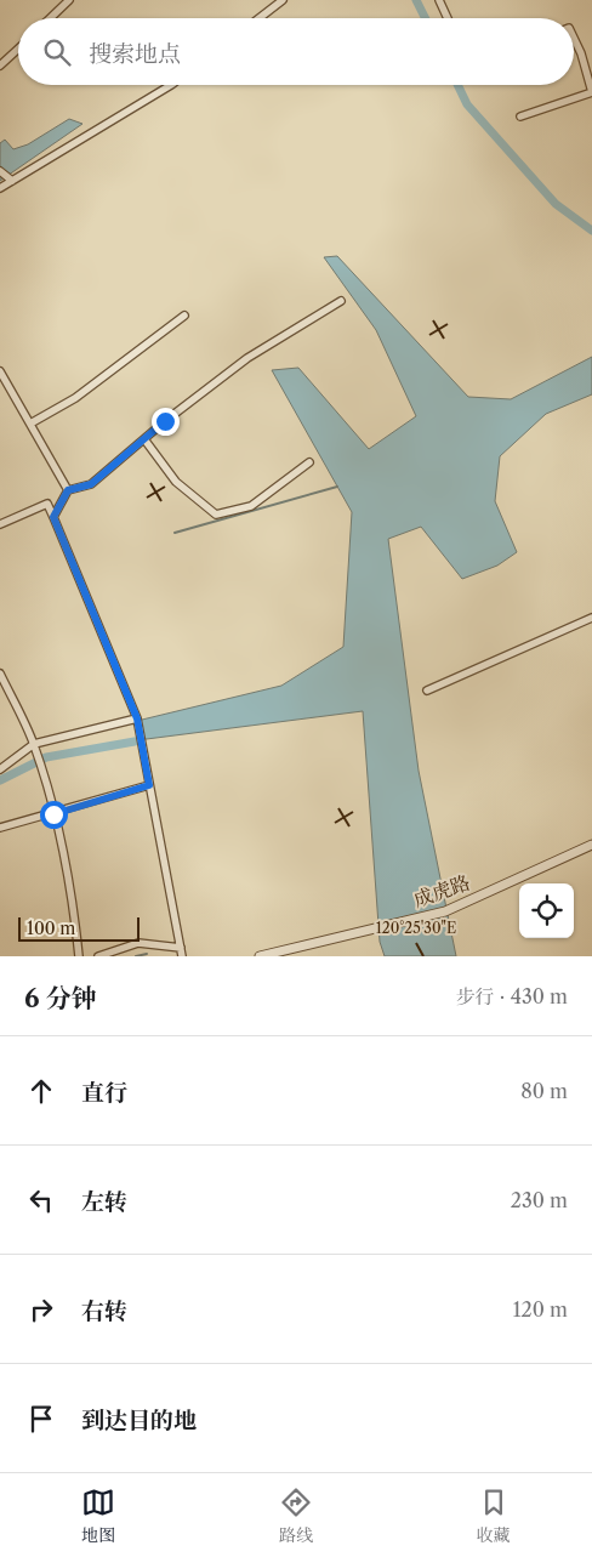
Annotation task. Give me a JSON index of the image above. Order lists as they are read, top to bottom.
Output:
{
  "streets": {
    "street": ["成虎路"]
  },
  "scale_bar": "100 m",
  "page": {
    "search": "搜索地点",
    "scale": "100 m",
    "heading": ["6 分钟", "步行 · 430 m"],
    "list": [
      ["直行", "80 m"],
      ["左转", "230 m"],
      ["右转", "120 m"],
      "到达目的地"
    ],
    "nav": ["地图", "路线", "收藏"]
  },
  "coordinates": ["120°25'30\"E"]
}
